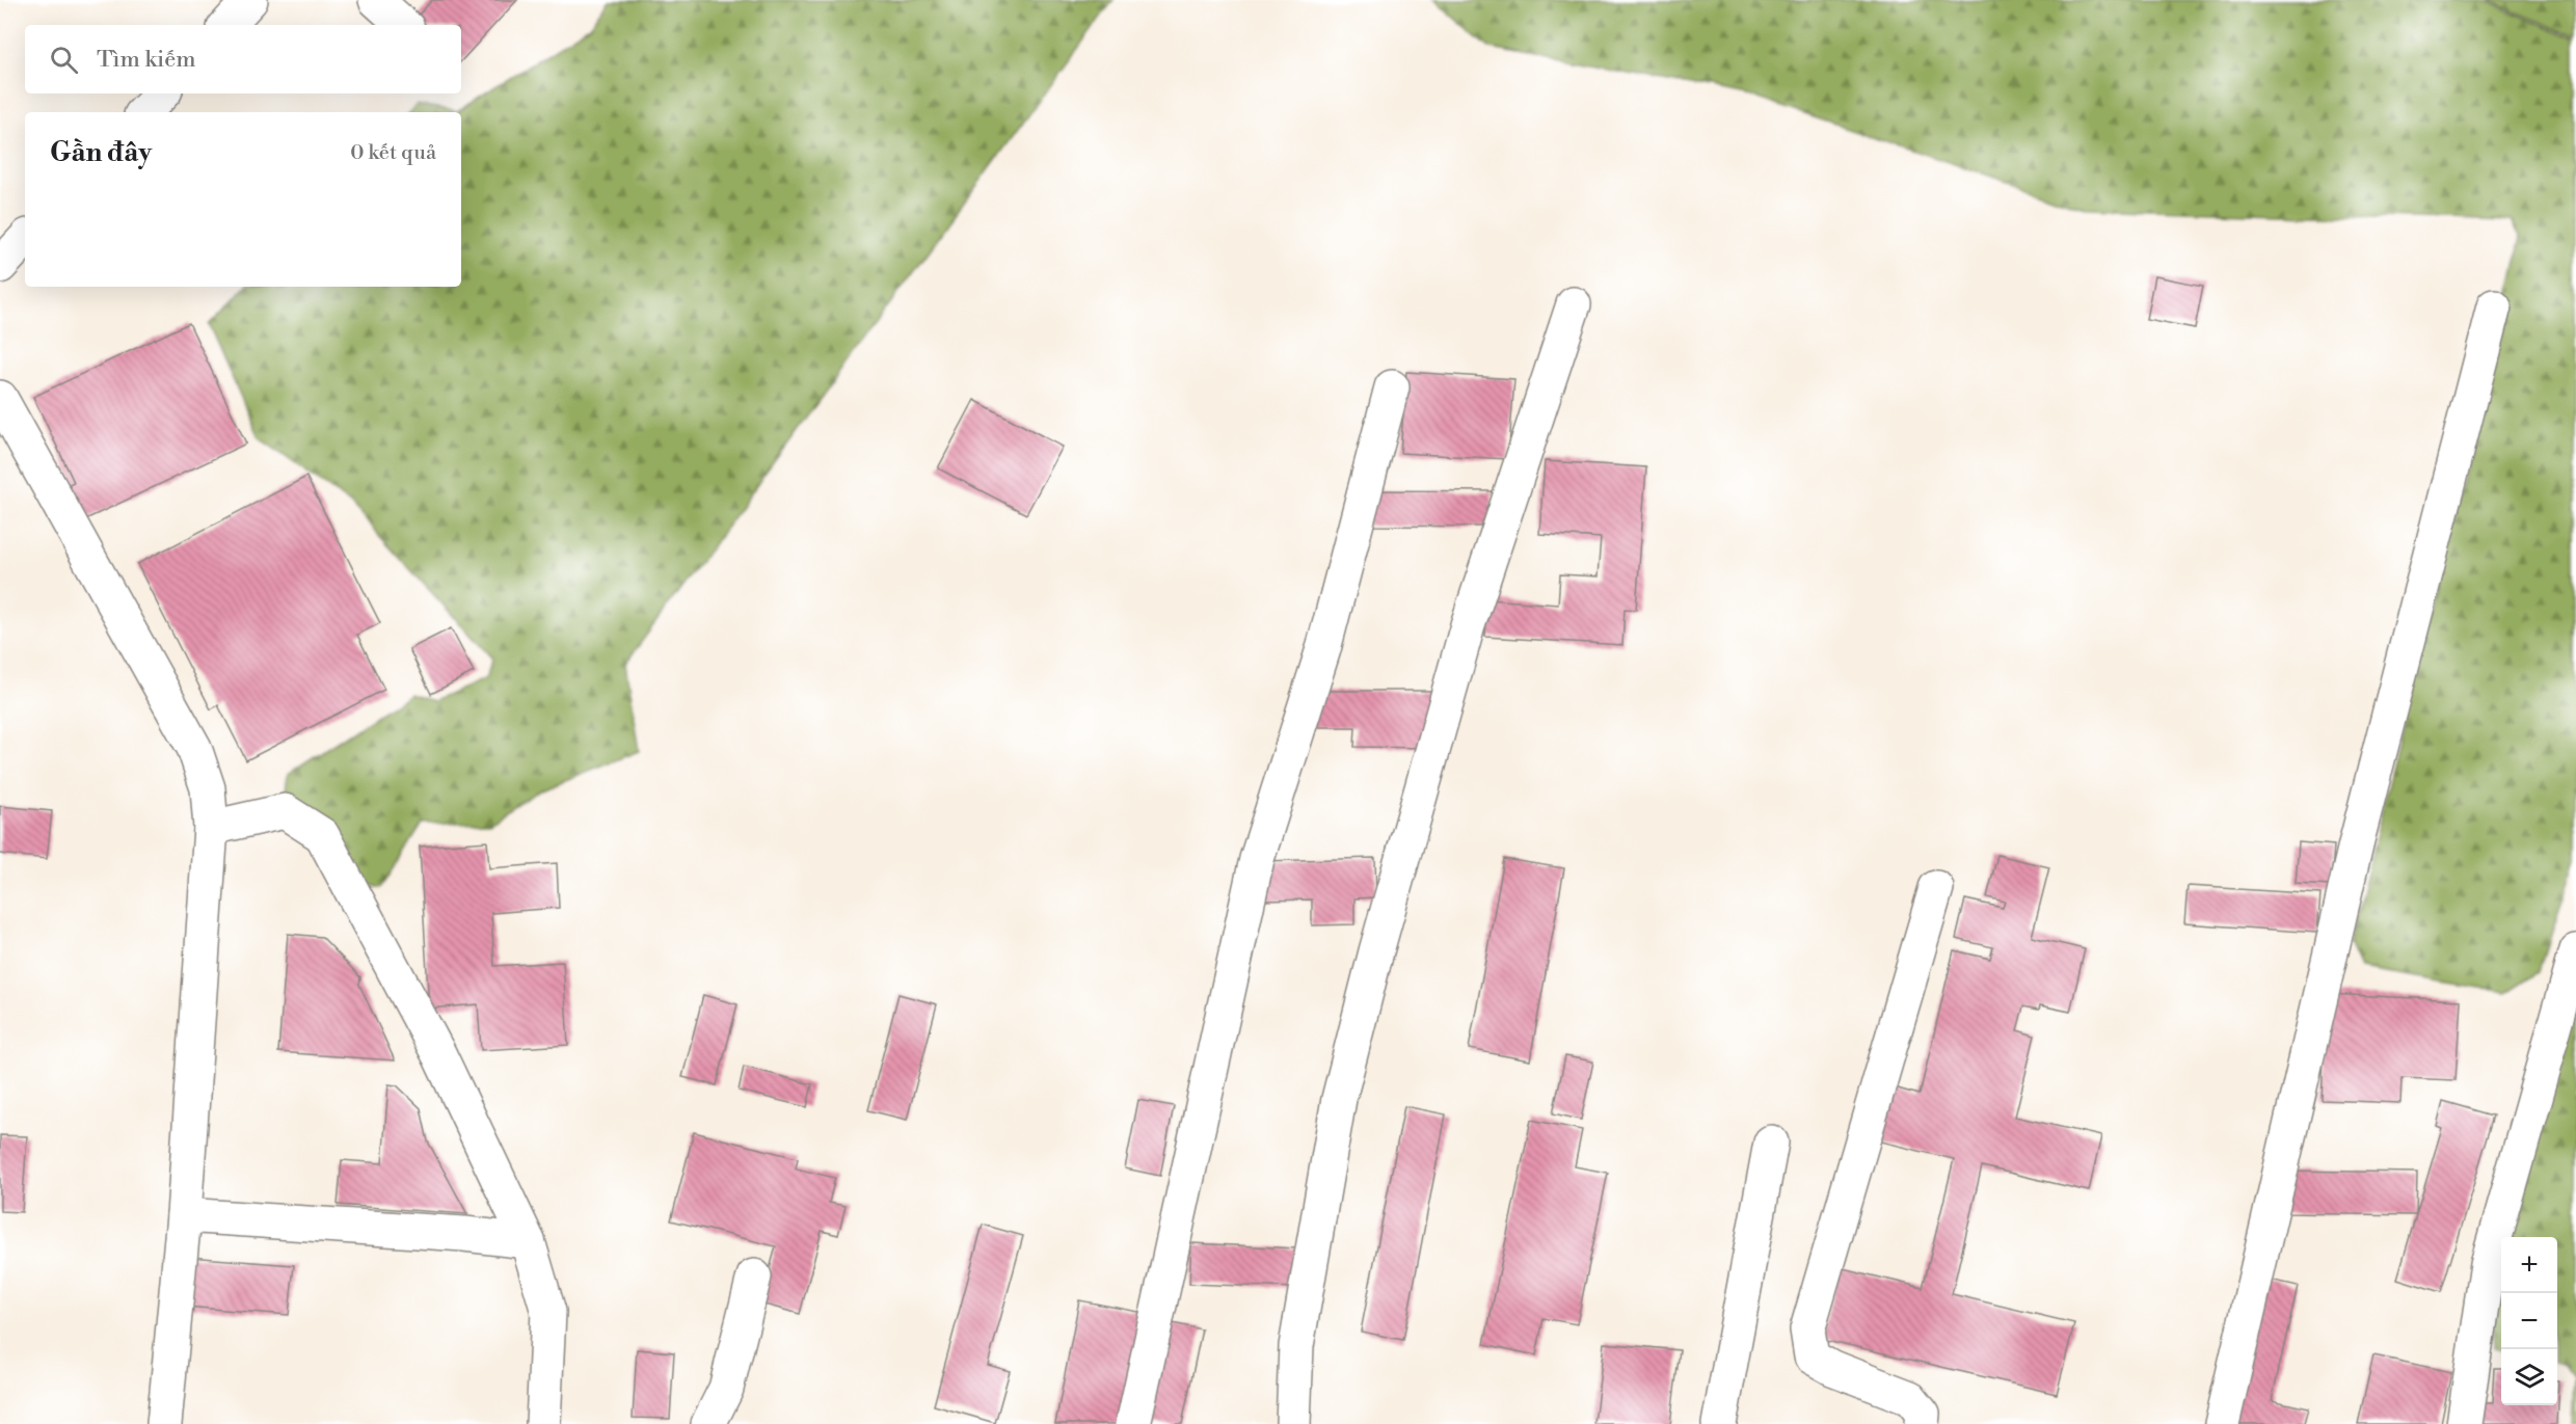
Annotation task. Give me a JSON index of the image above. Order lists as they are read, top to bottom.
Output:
{
  "page": {
    "search": "Tìm kiếm",
    "heading": ["Gần đây", "0 kết quả"],
    "map_buttons": ["+", "−"]
  }
}
